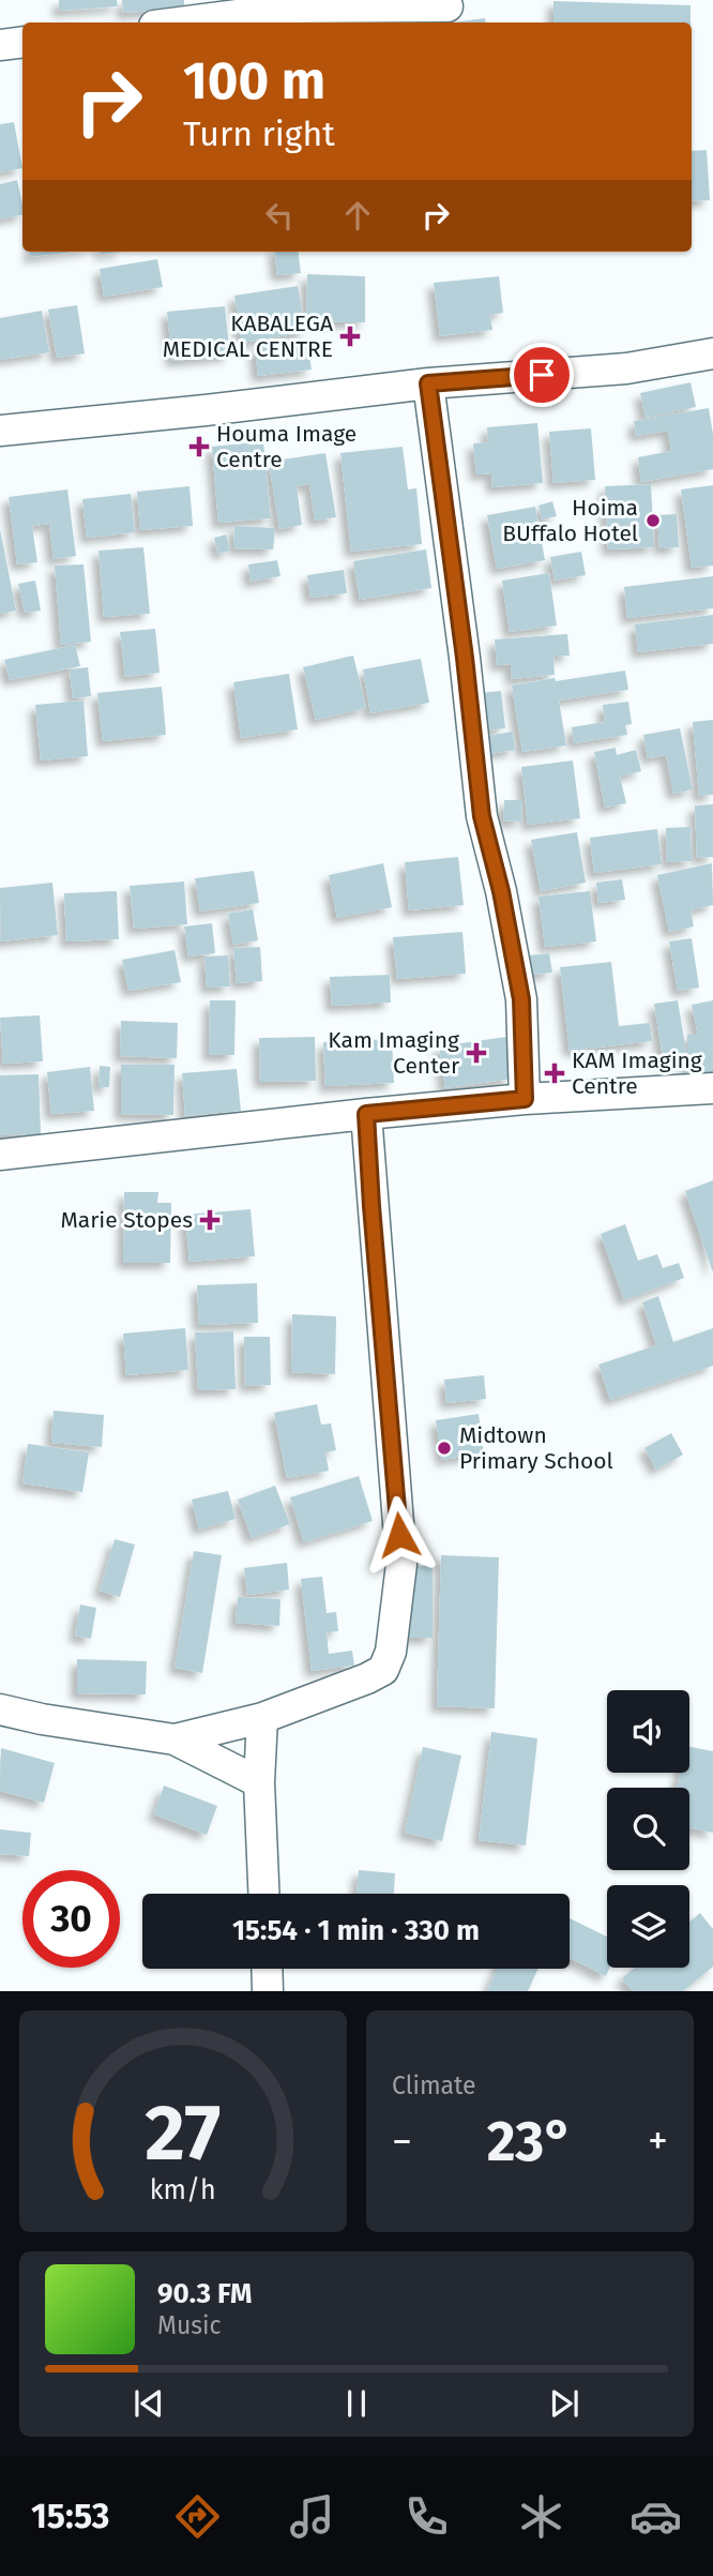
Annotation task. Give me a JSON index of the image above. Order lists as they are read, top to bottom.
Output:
{
  "places": {
    "health": [
      "KABALEGA MEDICAL CENTRE",
      "Houma Image Centre",
      "Kam Imaging Center",
      "KAM Imaging Centre",
      "Marie Stopes"
    ],
    "other": ["Hoima BUffalo Hotel", "Midtown Primary School"]
  },
  "page": {
    "turn": ["100 m", "Turn right"],
    "limit": "30",
    "trip": "15:54 · 1 min · 330 m",
    "tile": "Climate",
    "heat": ["−", "23°", "+"],
    "song": ["90.3 FM", "Music"],
    "tabs": "15:53",
    "gauge": ["27", "km/h"]
  }
}
